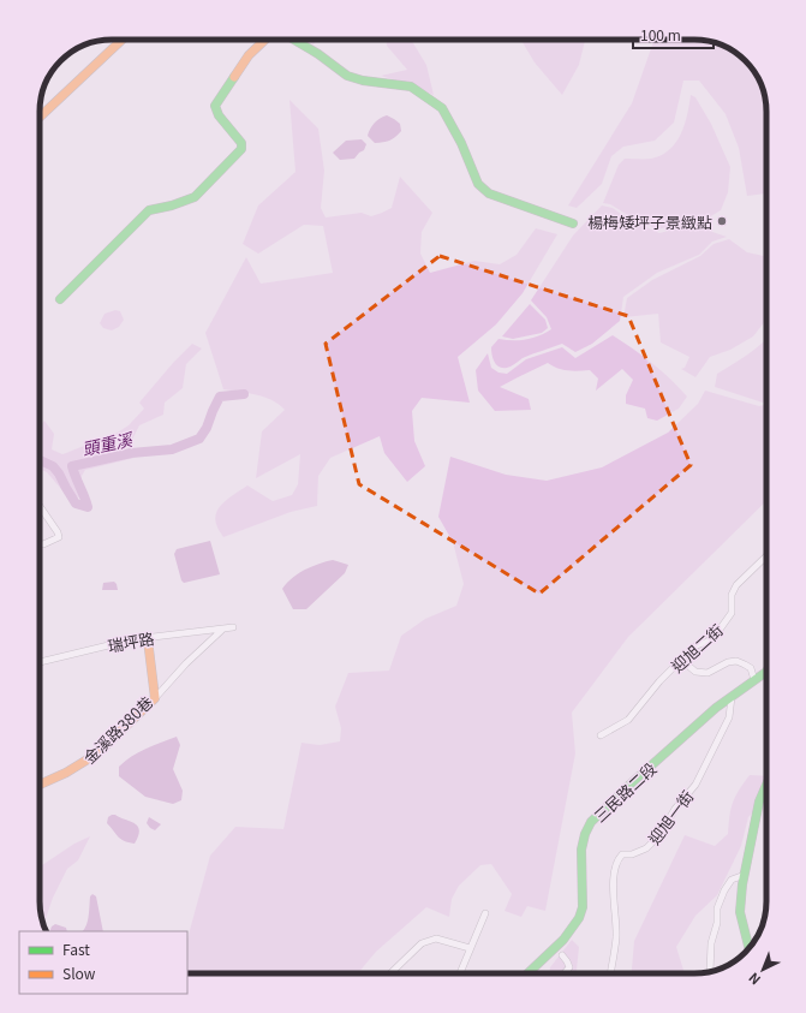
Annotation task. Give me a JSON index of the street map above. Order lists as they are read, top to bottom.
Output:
{
  "streets": {
    "street": [
      "瑞坪路",
      "迎旭二街",
      "金溪路380巷",
      "三民路二段",
      "迎旭一街"
    ]
  },
  "crossings": [
    ["瑞坪路", "金溪路380巷"],
    ["三民路二段", "迎旭一街"]
  ],
  "water": ["頭重溪"],
  "places": ["楊梅矮坪子景緻點"],
  "legend": ["Fast", "Slow"],
  "scale_bar": "100 m",
  "north": "bottom left"
}
